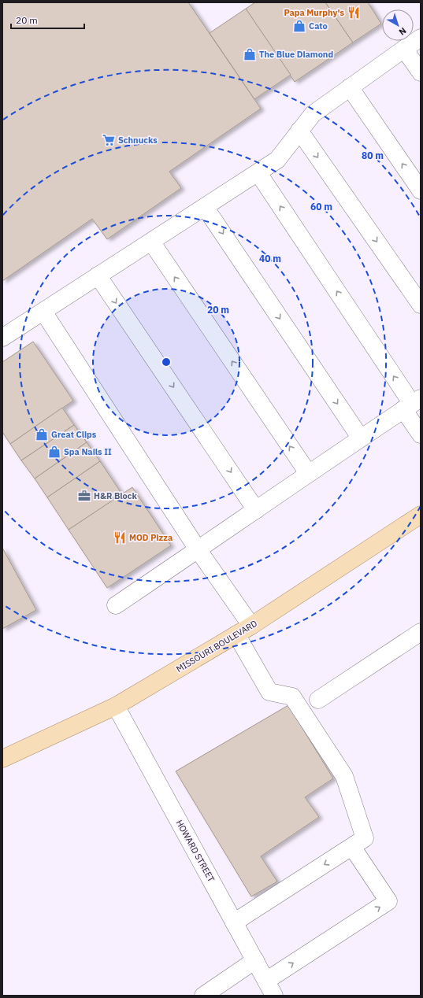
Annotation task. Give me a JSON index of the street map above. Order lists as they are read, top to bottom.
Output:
{
  "streets": {
    "main road": ["MISSOURI BOULEVARD"],
    "street": ["HOWARD STREET"]
  },
  "crossings": [
    ["MISSOURI BOULEVARD", "HOWARD STREET"]
  ],
  "places": {
    "restaurant": ["Papa Murphy's", "MOD Pizza"],
    "shop": [
      "Cato",
      "The Blue Diamond",
      "Great Clips",
      "Spa Nails II"
    ],
    "supermarket": ["Schnucks"],
    "office": ["H&R Block"]
  },
  "scale_bar": "20 m",
  "north": "bottom right",
  "rings": [
    "80 m",
    "60 m",
    "40 m",
    "20 m"
  ]
}
